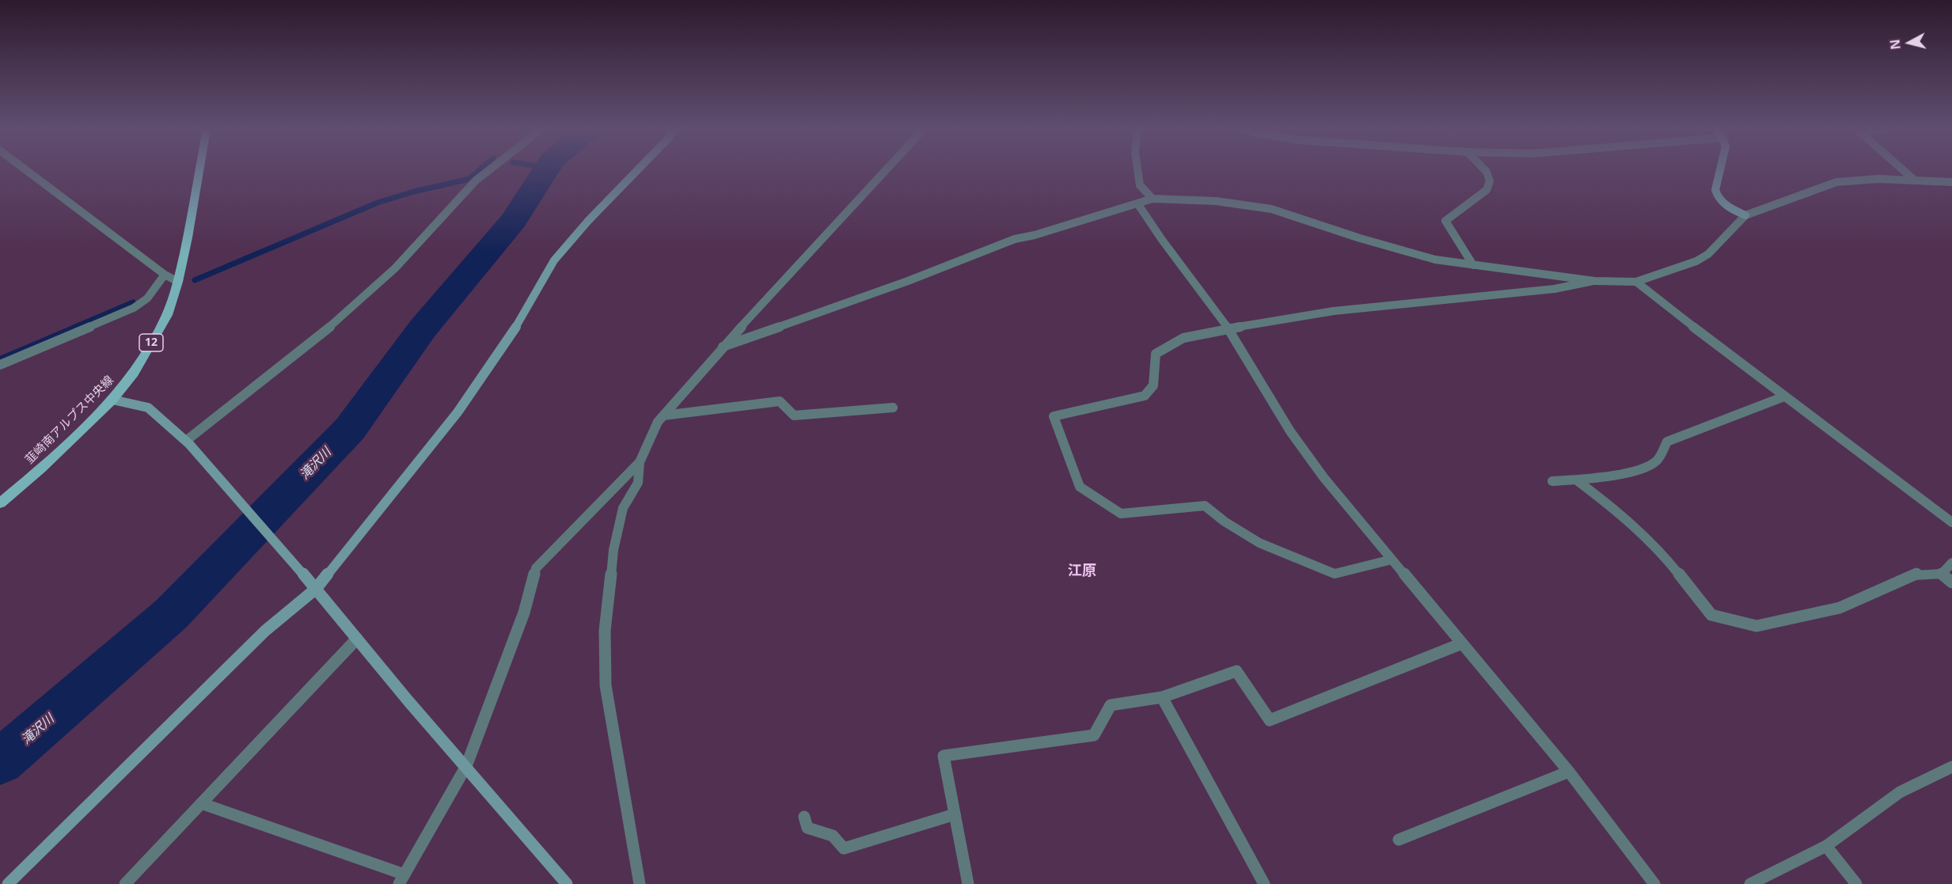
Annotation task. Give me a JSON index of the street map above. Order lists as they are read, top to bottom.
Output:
{
  "streets": {
    "main road": ["12", "韮崎南アルプス中央線"]
  },
  "districts": ["江原"],
  "water": ["滝沢川"],
  "north": "left"
}
